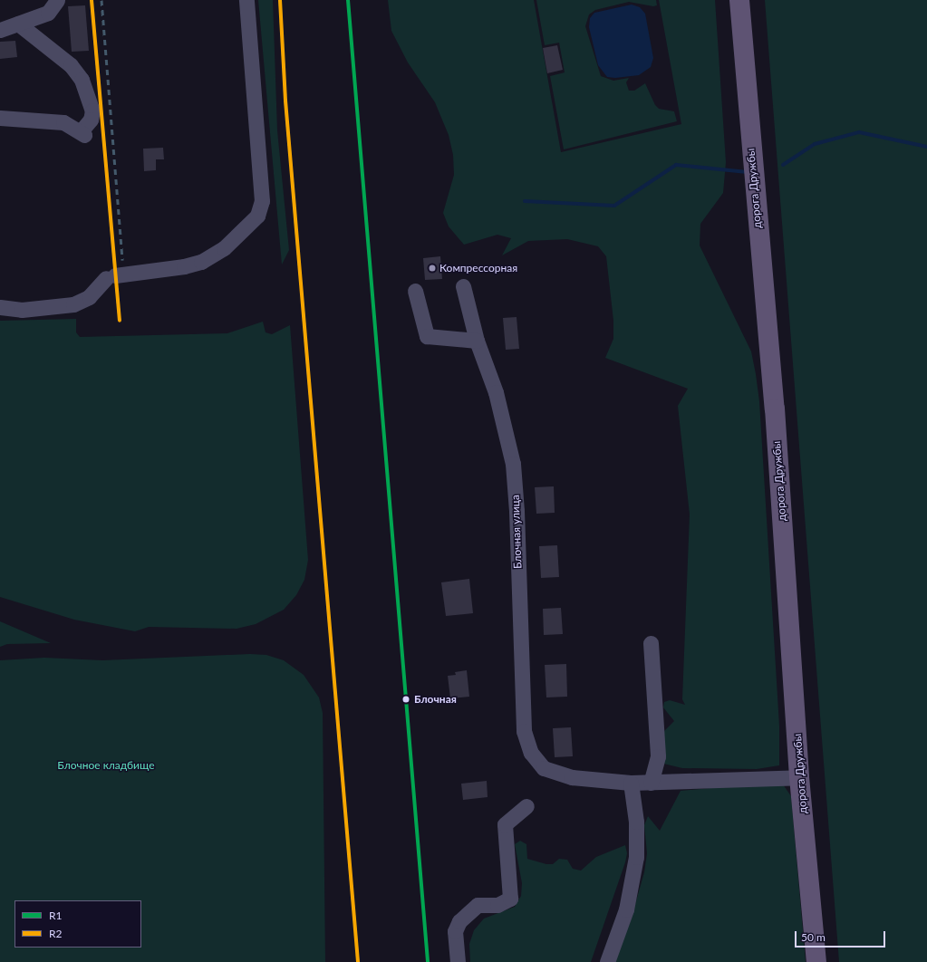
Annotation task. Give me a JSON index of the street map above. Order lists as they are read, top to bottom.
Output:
{
  "streets": {
    "main road": ["дорога Дружбы"],
    "street": ["Блочная улица"]
  },
  "crossings": [
    ["дорога Дружбы", "Блочная улица"]
  ],
  "parks": ["Блочное кладбище"],
  "places": ["Компрессорная", "Блочная"],
  "lines": ["transit line R1", "transit line R2"],
  "legend": ["R1", "R2"],
  "scale_bar": "50 m"
}
